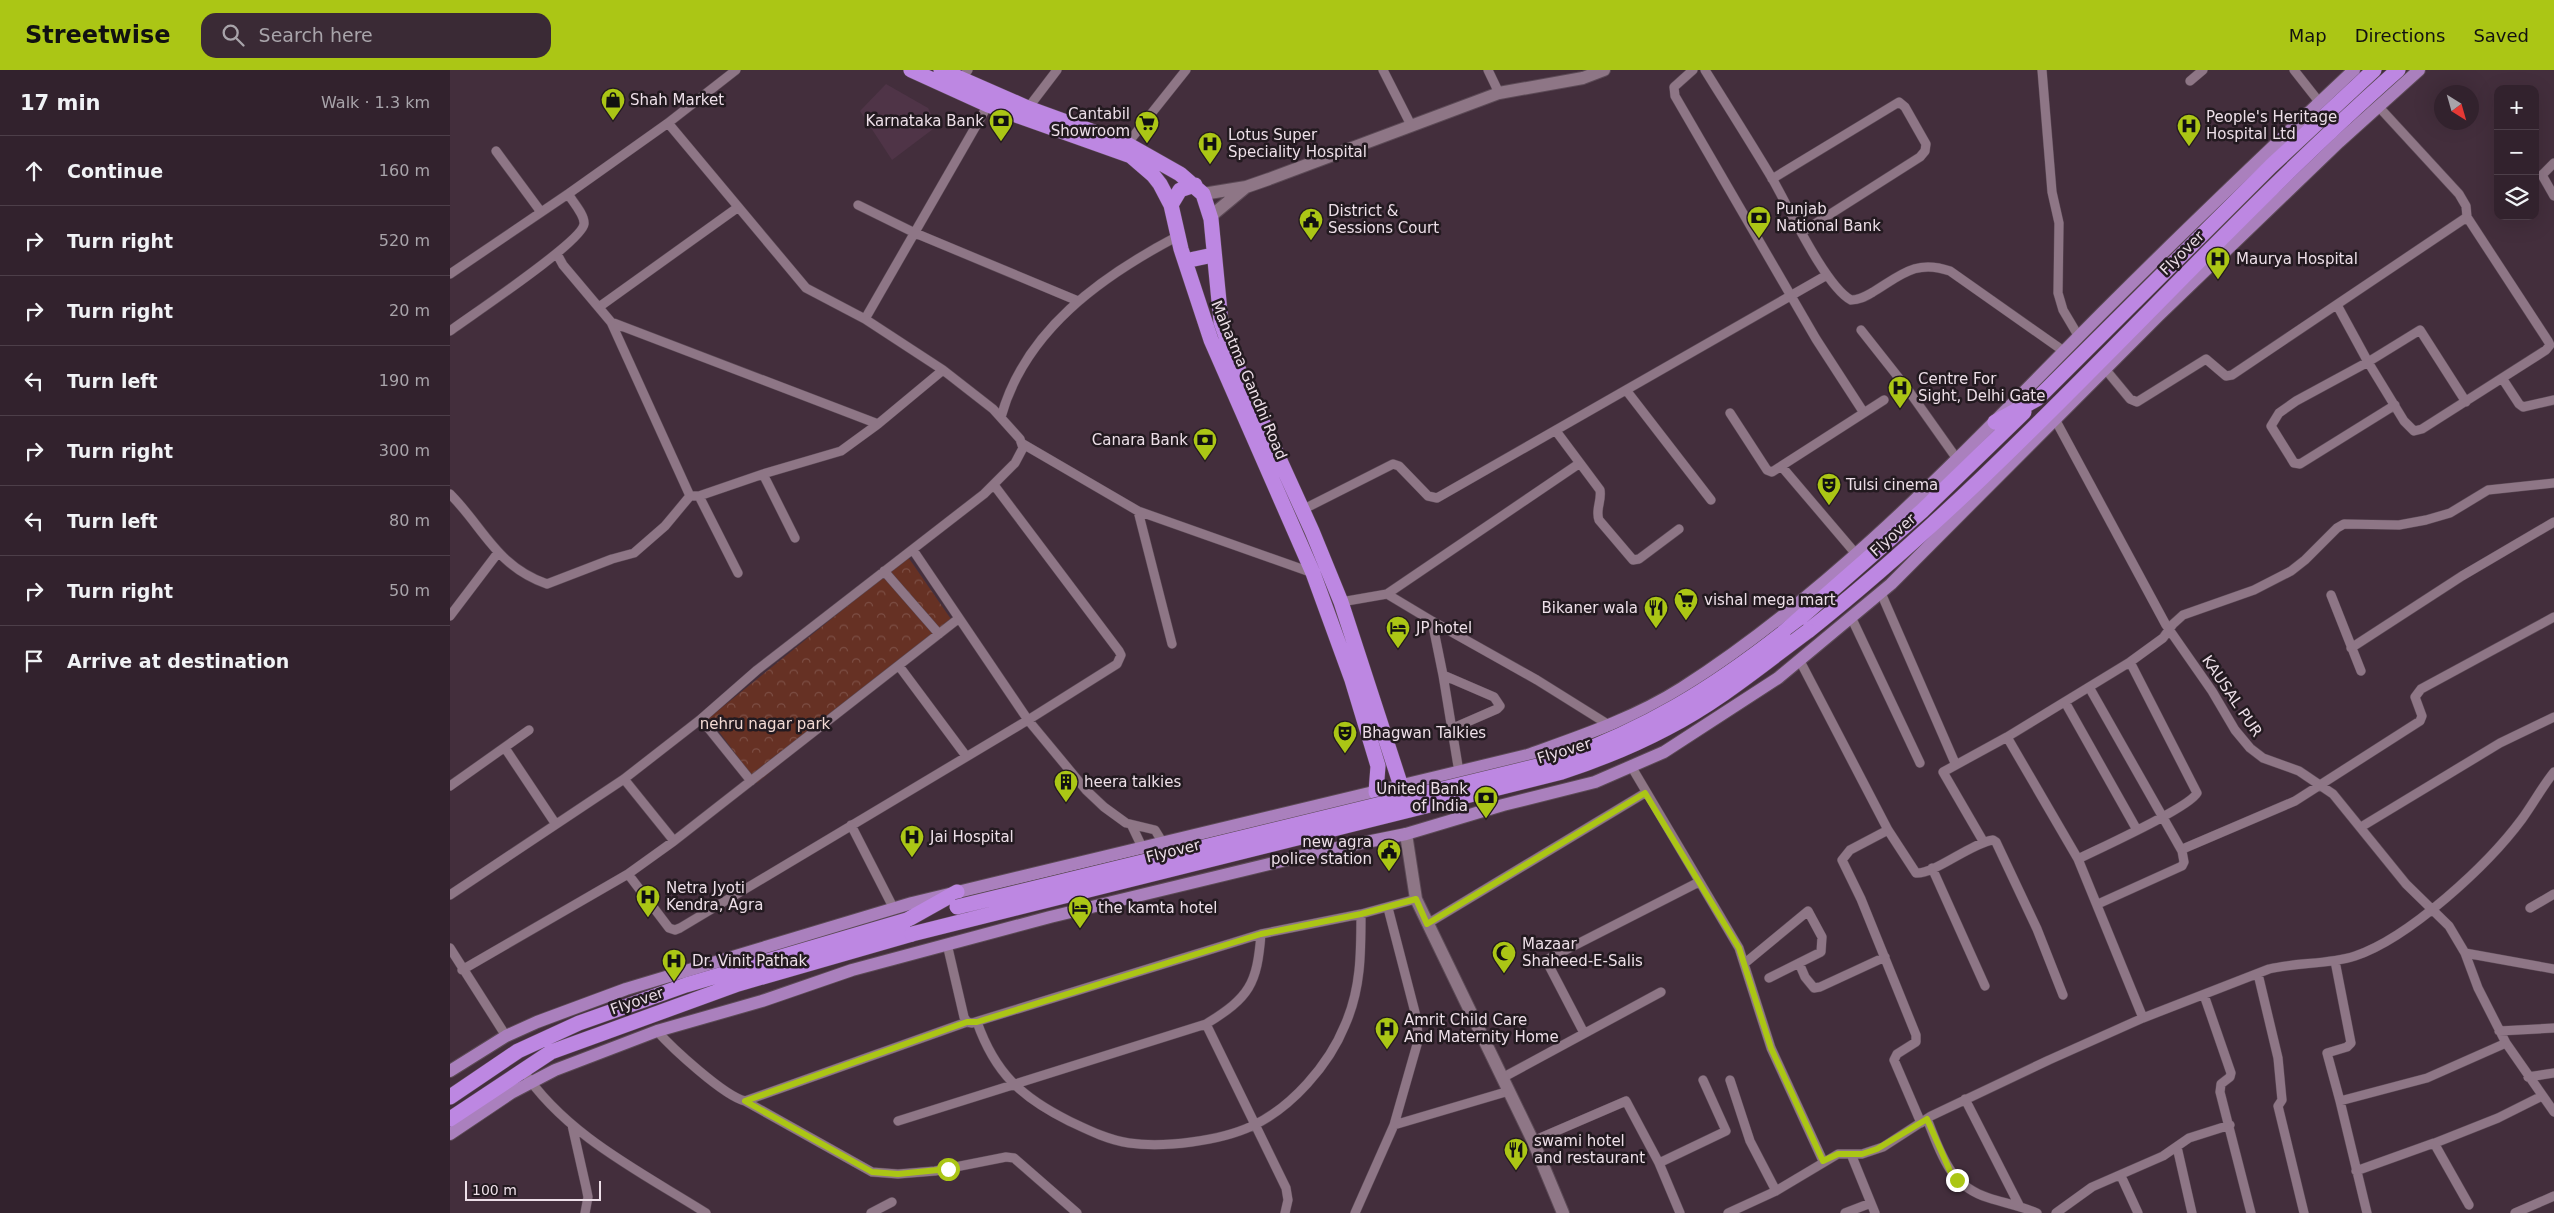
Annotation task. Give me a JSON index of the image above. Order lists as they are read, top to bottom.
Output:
{
  "streets": {
    "highway": ["Flyover", "Mahatma Gandhi Road"],
    "street": ["KAUSAL PUR"]
  },
  "parks": ["nehru nagar park"],
  "places": {
    "shop": ["Shah Market"],
    "bank": [
      "Karnataka Bank",
      "Punjab National Bank",
      "Canara Bank",
      "United Bank of India"
    ],
    "supermarket": ["Cantabil Showroom", "vishal mega mart"],
    "hospital": [
      "People's Heritage Hospital Ltd",
      "Lotus Super Speciality Hospital",
      "Maurya Hospital",
      "Centre For Sight, Delhi Gate",
      "Jai Hospital",
      "Netra Jyoti Kendra, Agra",
      "Dr. Vinit Pathak",
      "Amrit Child Care And Maternity Home"
    ],
    "public building": ["District & Sessions Court", "new agra police station"],
    "theatre": ["Tulsi cinema", "Bhagwan Talkies"],
    "restaurant": ["Bikaner wala", "swami hotel and restaurant"],
    "hotel": ["JP hotel", "the kamta hotel"],
    "building": ["heera talkies"],
    "mosque": ["Mazaar Shaheed-E-Salis"]
  },
  "scale_bar": "100 m",
  "north": "bottom right",
  "page": {
    "header": "Streetwise",
    "search": "Search here",
    "nav": ["Map", "Directions", "Saved"],
    "heading": ["17 min", "Walk · 1.3 km"],
    "map_buttons": ["+", "−"],
    "list": [
      ["Continue", "160 m"],
      ["Turn right", "520 m"],
      ["Turn right", "20 m"],
      ["Turn left", "190 m"],
      ["Turn right", "300 m"],
      ["Turn left", "80 m"],
      ["Turn right", "50 m"],
      "Arrive at destination"
    ],
    "scale": "100 m"
  }
}
